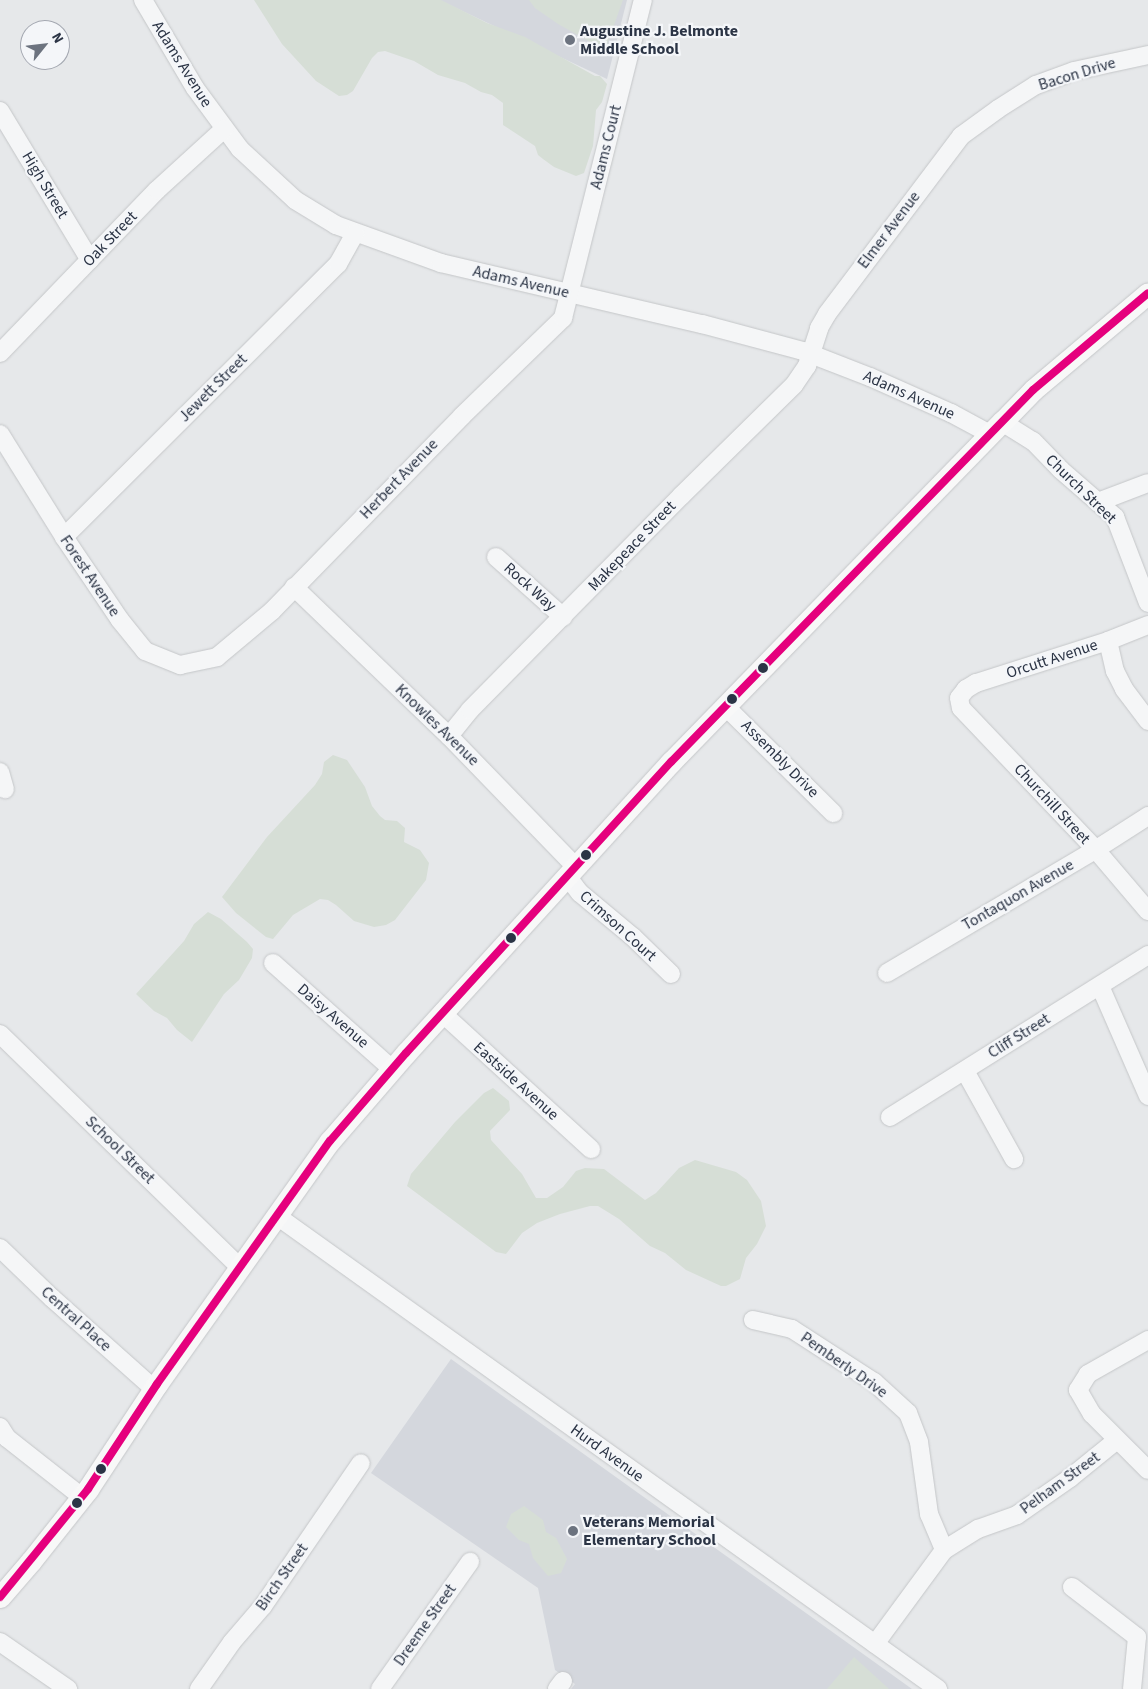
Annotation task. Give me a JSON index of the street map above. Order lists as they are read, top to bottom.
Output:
{
  "streets": {
    "street": [
      "Adams Avenue",
      "Bacon Drive",
      "Adams Court",
      "High Street",
      "Elmer Avenue",
      "Oak Street",
      "Jewett Street",
      "Herbert Avenue",
      "Church Street",
      "Makepeace Street",
      "Forest Avenue",
      "Rock Way",
      "Orcutt Avenue",
      "Knowles Avenue",
      "Assembly Drive",
      "Churchill Street",
      "Tontaquon Avenue",
      "Crimson Court",
      "Daisy Avenue",
      "Cliff Street",
      "Eastside Avenue",
      "School Street",
      "Central Place",
      "Pemberly Drive",
      "Hurd Avenue",
      "Pelham Street",
      "Birch Street",
      "Dreeme Street"
    ]
  },
  "crossings": [
    ["Adams Avenue", "Adams Court"],
    ["Adams Avenue", "Elmer Avenue"],
    ["Adams Avenue", "Oak Street"],
    ["Adams Avenue", "Jewett Street"],
    ["Adams Avenue", "Herbert Avenue"],
    ["Adams Avenue", "Church Street"],
    ["Adams Avenue", "Makepeace Street"],
    ["Bacon Drive", "Elmer Avenue"],
    ["Adams Court", "Herbert Avenue"],
    ["High Street", "Oak Street"],
    ["Elmer Avenue", "Makepeace Street"],
    ["Jewett Street", "Forest Avenue"],
    ["Herbert Avenue", "Forest Avenue"],
    ["Herbert Avenue", "Knowles Avenue"],
    ["Makepeace Street", "Rock Way"],
    ["Makepeace Street", "Knowles Avenue"],
    ["Orcutt Avenue", "Churchill Street"],
    ["Knowles Avenue", "Crimson Court"],
    ["Churchill Street", "Tontaquon Avenue"],
    ["Pemberly Drive", "Pelham Street"],
    ["Hurd Avenue", "Pelham Street"]
  ],
  "places": ["Augustine J. Belmonte Middle School", "Veterans Memorial Elementary School"],
  "north": "top right"
}
